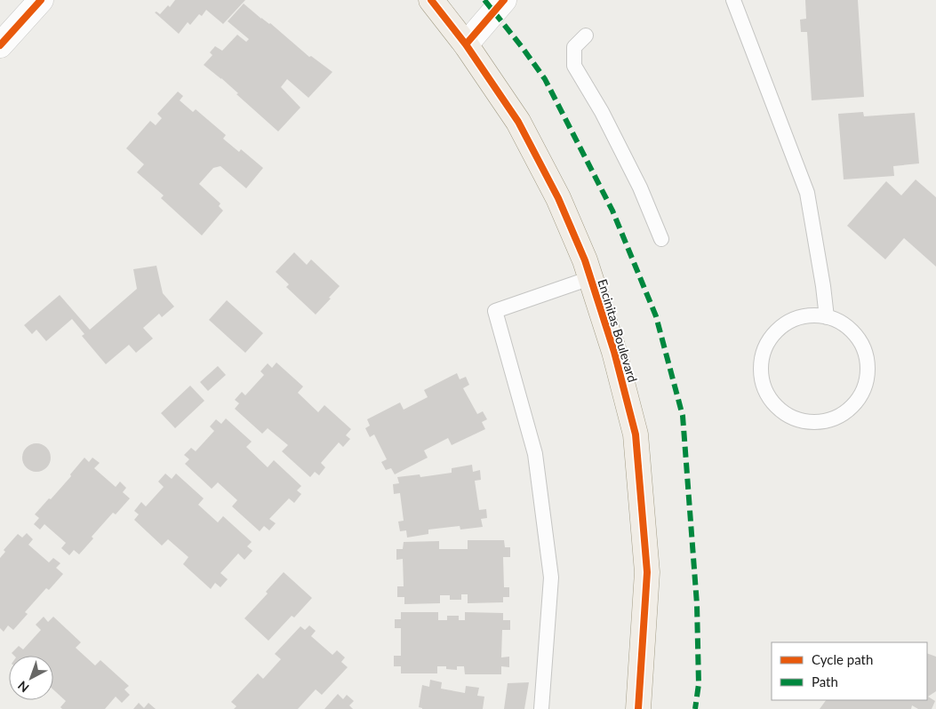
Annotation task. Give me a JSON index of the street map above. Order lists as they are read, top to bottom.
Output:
{
  "streets": {
    "main road": ["Encinitas Boulevard"]
  },
  "legend": ["Cycle path", "Path"],
  "north": "bottom left"
}
